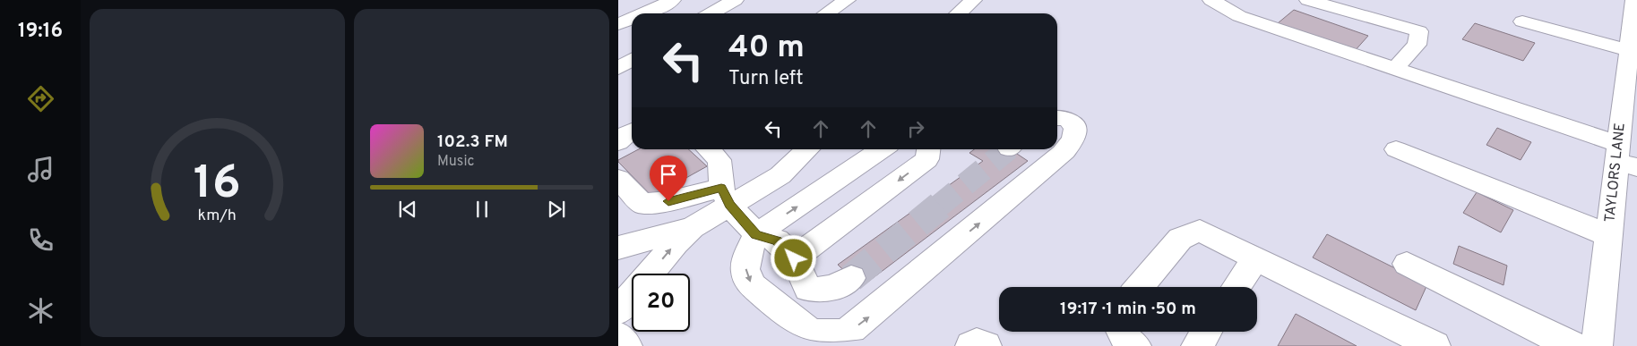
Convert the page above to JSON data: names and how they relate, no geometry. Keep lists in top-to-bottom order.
{
  "streets": {
    "main road": ["TAYLORS LANE"]
  },
  "page": {
    "tabs": "19:16",
    "turn": ["40 m", "Turn left"],
    "song": ["102.3 FM", "Music"],
    "limit": "20",
    "trip": "19:17 · 1 min · 50 m",
    "gauge": ["16", "km/h"]
  }
}
